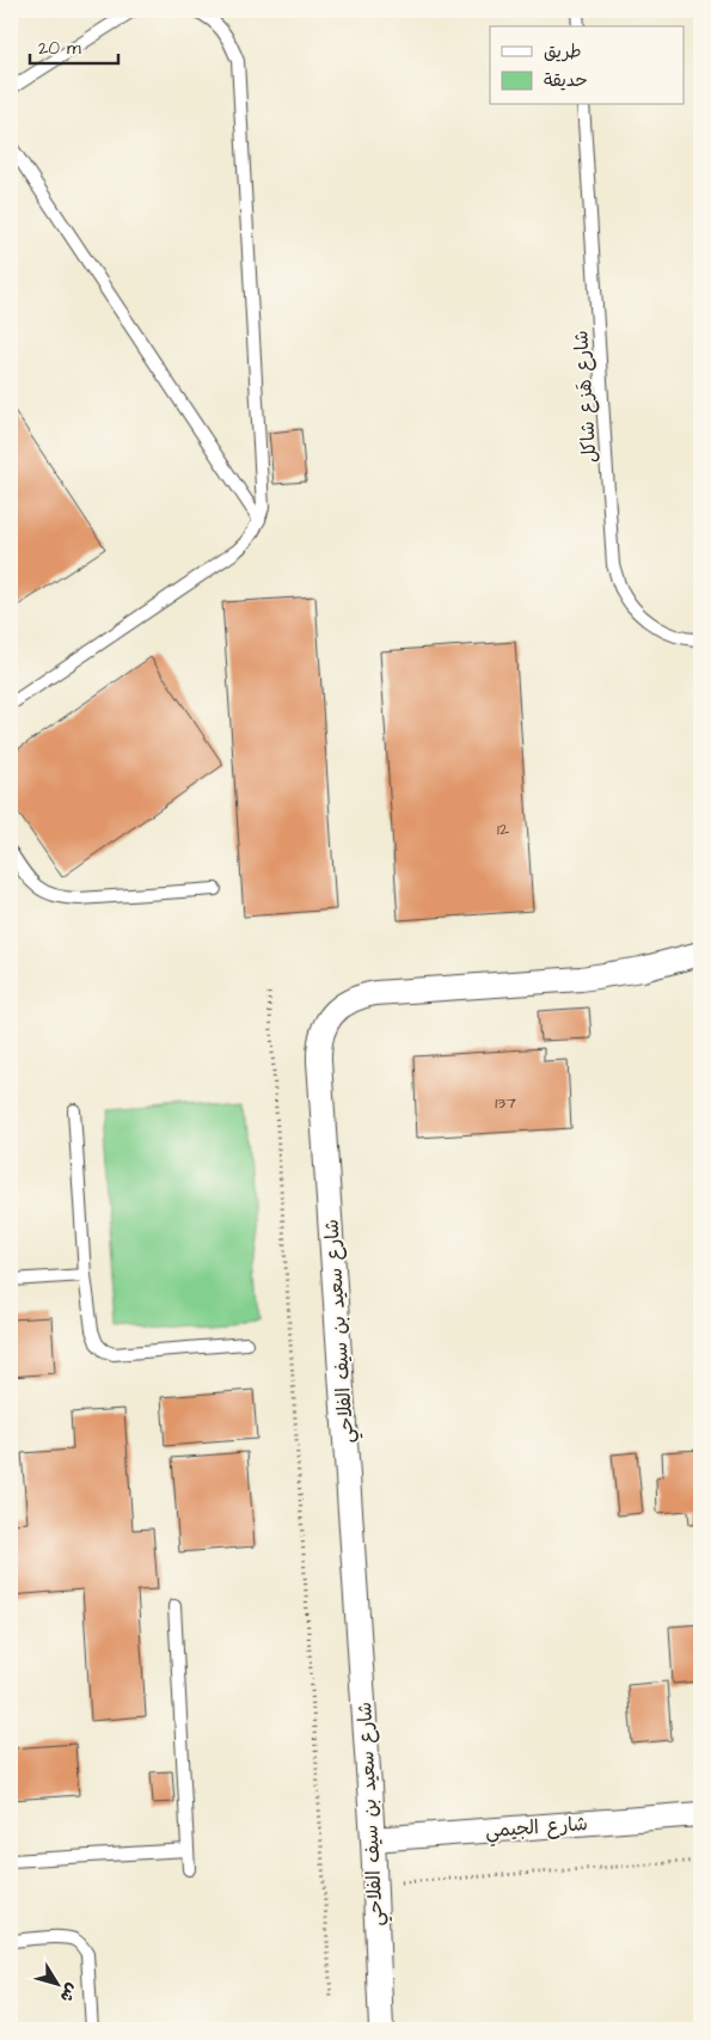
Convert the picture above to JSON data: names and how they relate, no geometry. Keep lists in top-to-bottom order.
{
  "streets": {
    "street": ["شارع سعيد بن سيف الفلاحي", "شارع الجيمي"],
    "lane": ["شارع هَزع شاكل"]
  },
  "crossings": [
    ["شارع سعيد بن سيف الفلاحي", "شارع الجيمي"]
  ],
  "house_numbers": ["12", "137"],
  "legend": ["طريق", "حديقة"],
  "scale_bar": "20 m",
  "north": "bottom right"
}
